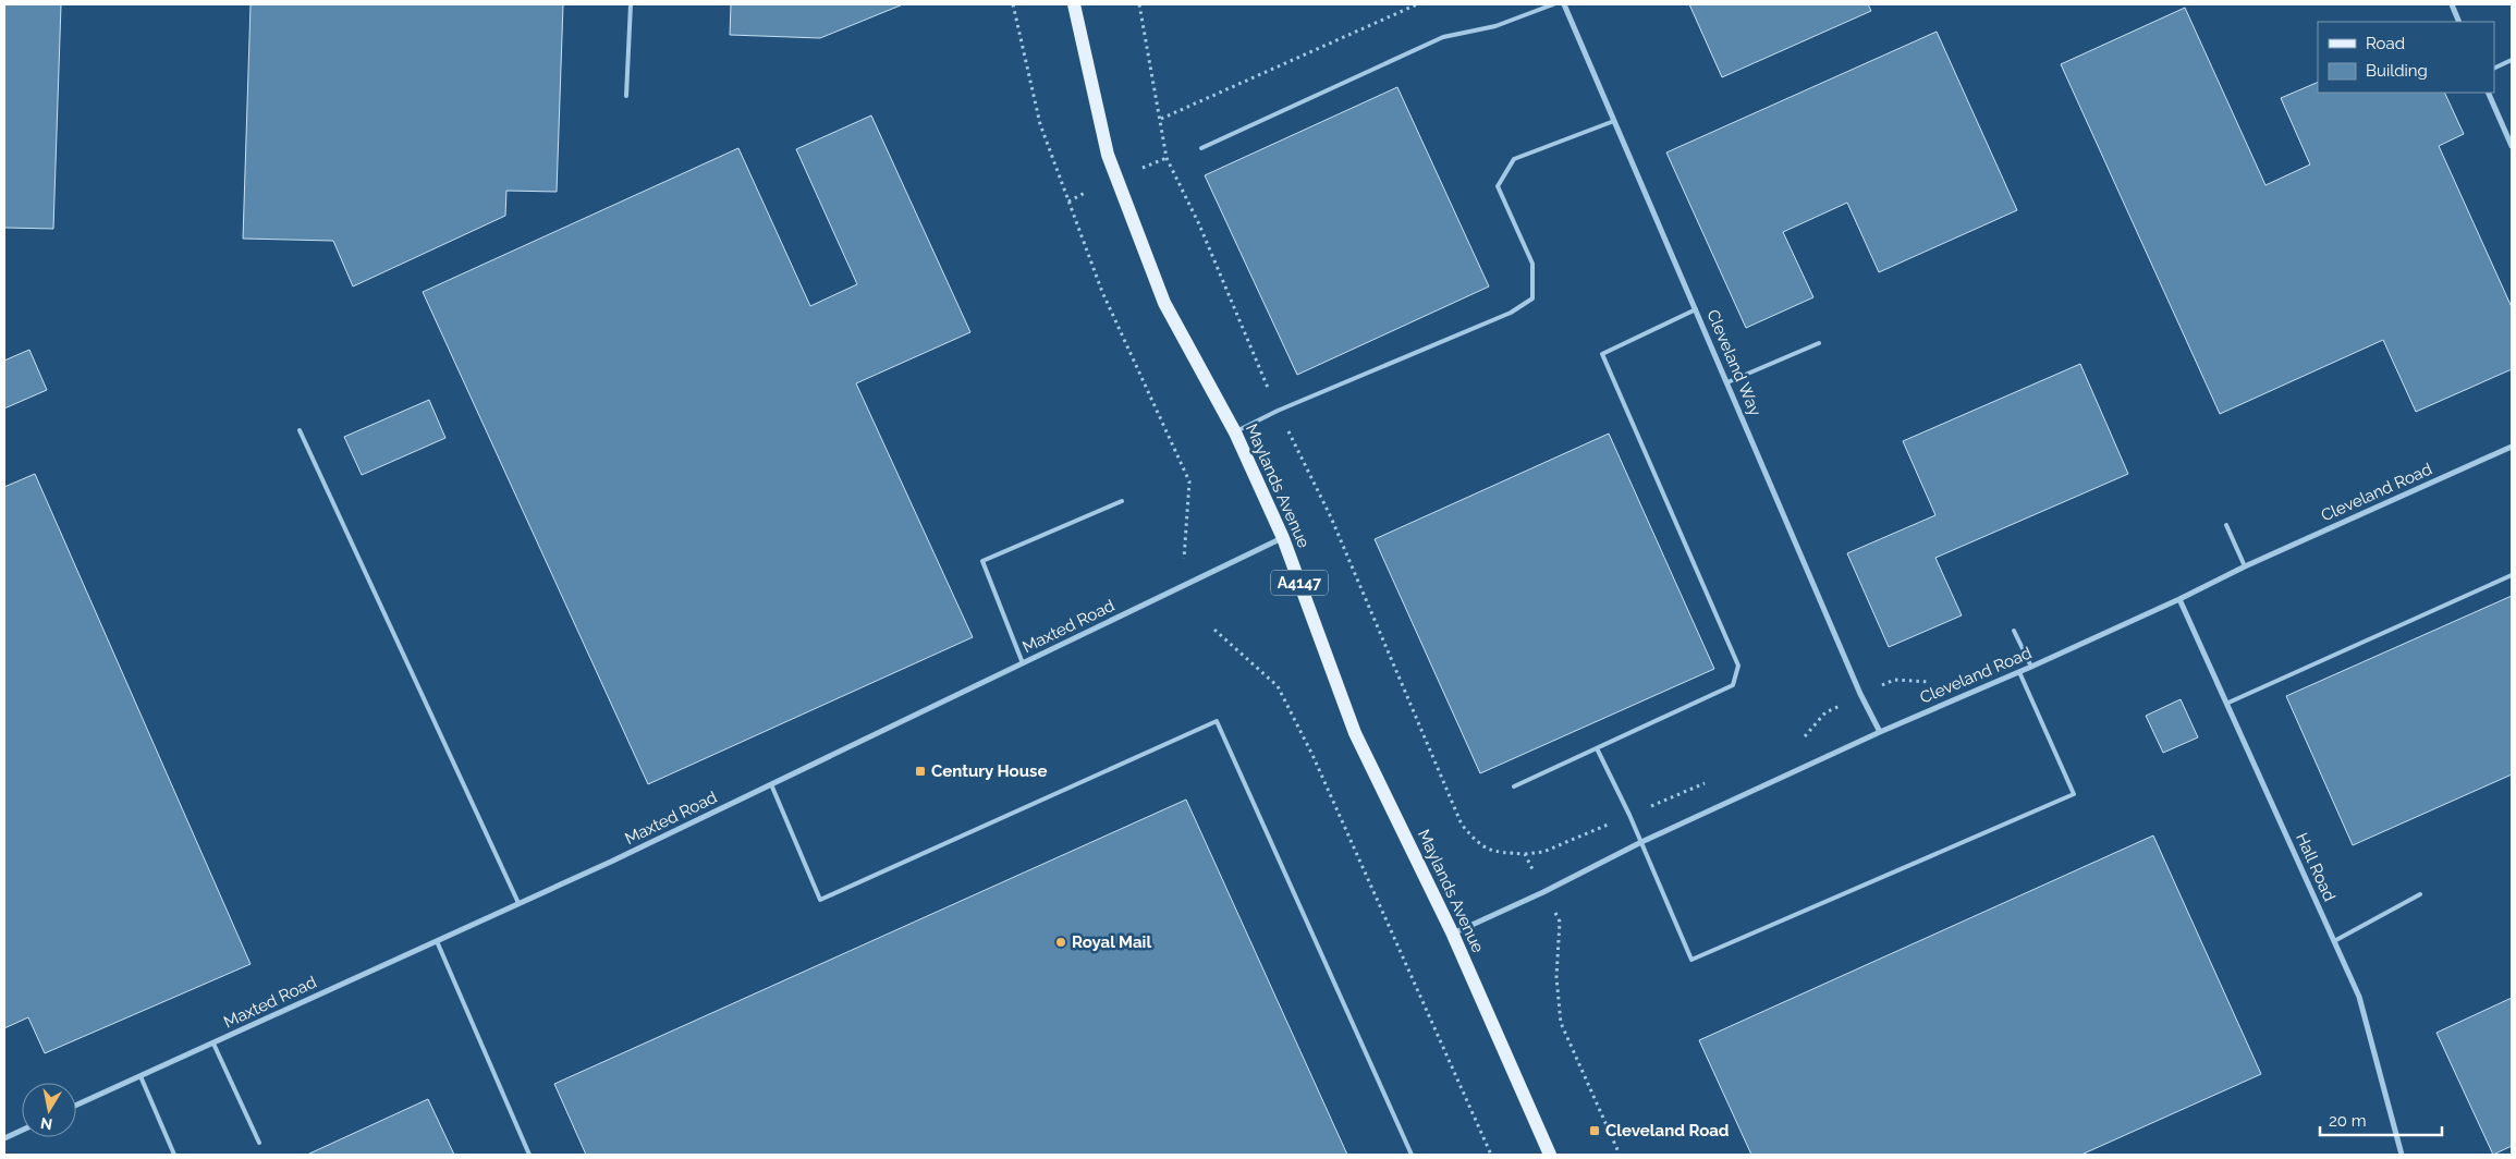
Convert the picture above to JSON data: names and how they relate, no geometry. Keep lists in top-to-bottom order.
{
  "streets": {
    "main road": ["Maylands Avenue", "A4147"],
    "street": [
      "Cleveland Way",
      "Cleveland Road",
      "Maxted Road",
      "Hall Road"
    ]
  },
  "crossings": [
    ["Cleveland Way", "Cleveland Road"],
    ["Maylands Avenue", "Cleveland Road"],
    ["Maylands Avenue", "Maxted Road"],
    ["Cleveland Road", "Hall Road"]
  ],
  "places": {
    "transit": ["Century House", "Cleveland Road"],
    "other": ["Royal Mail"]
  },
  "legend": ["Road", "Building"],
  "scale_bar": "20 m",
  "north": "bottom"
}
